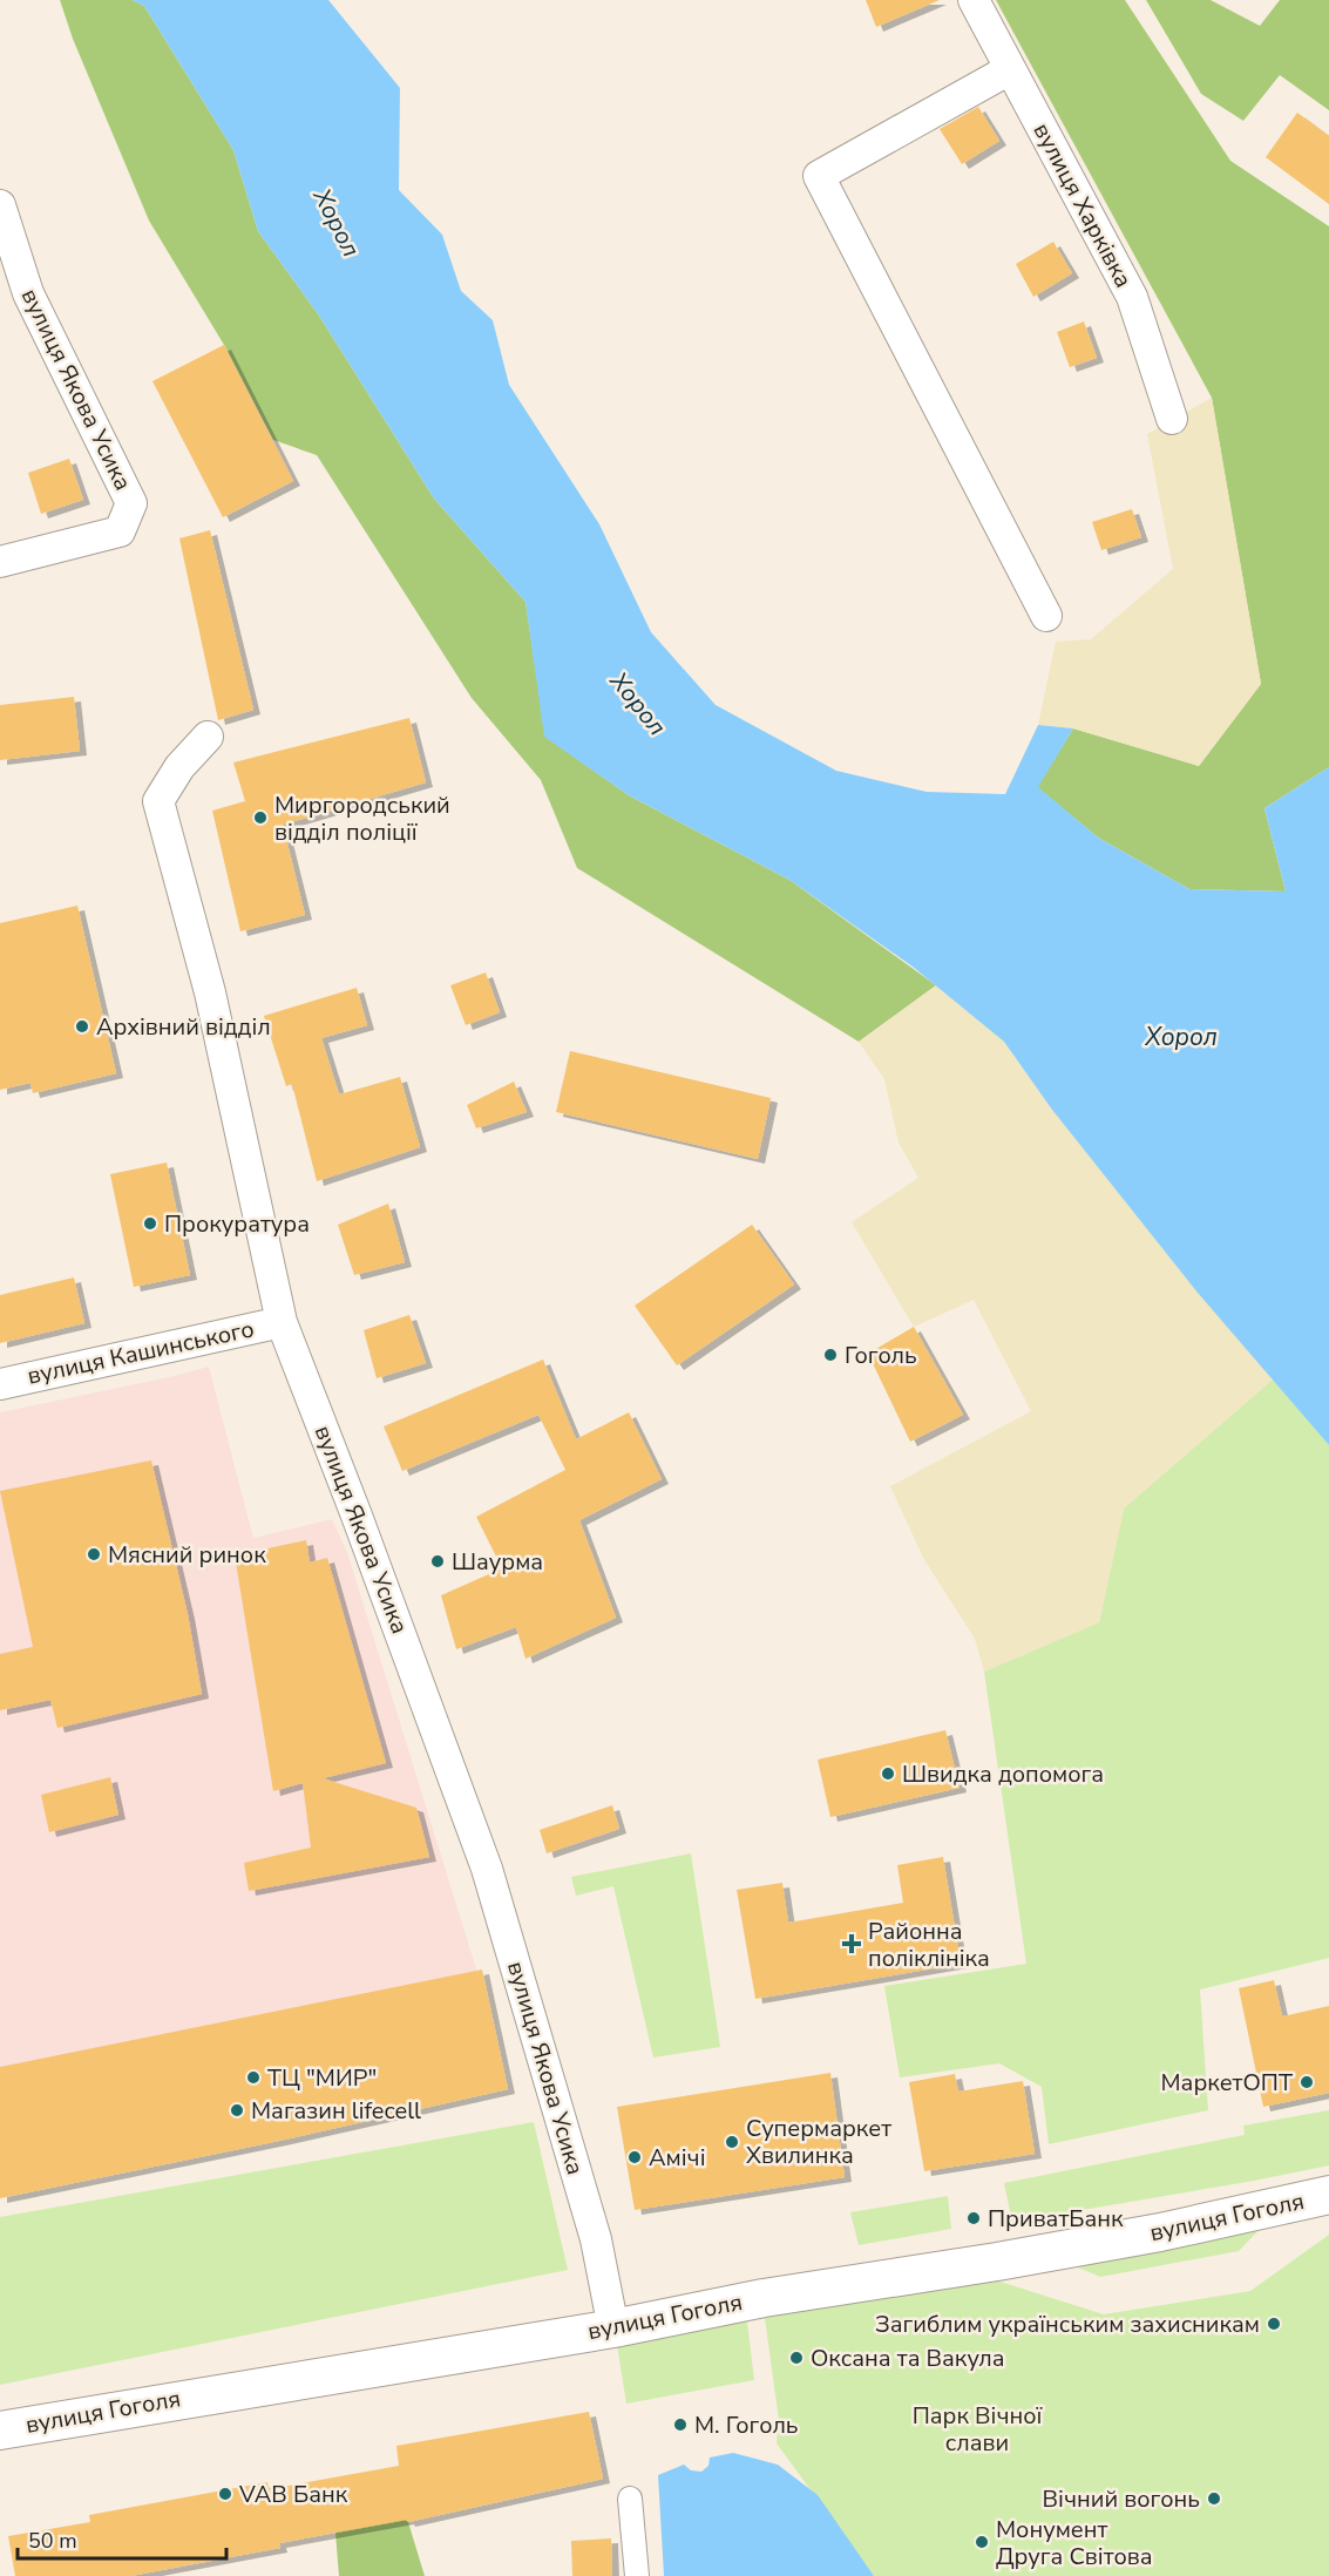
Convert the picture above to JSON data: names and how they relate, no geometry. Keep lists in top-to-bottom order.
{
  "streets": {
    "street": [
      "вулиця Харківка",
      "вулиця Якова Усика",
      "вулиця Кашинського",
      "вулиця Гоголя"
    ]
  },
  "crossings": [
    ["вулиця Якова Усика", "вулиця Кашинського"],
    ["вулиця Якова Усика", "вулиця Гоголя"]
  ],
  "water": ["Хорол"],
  "parks": ["Парк Вічної слави"],
  "places": {
    "other": [
      "Миргородський відділ поліції",
      "Архівний відділ",
      "Прокуратура",
      "Гоголь",
      "Мясний ринок",
      "Шаурма",
      "Швидка допомога",
      "ТЦ \"МИР\"",
      "МаркетОПТ",
      "Магазин lifecell",
      "Супермаркет Хвилинка",
      "Амічі",
      "ПриватБанк",
      "Загиблим українським захисникам",
      "Оксана та Вакула",
      "М. Гоголь",
      "VAB Банк",
      "Вічний вогонь",
      "Монумент Друга Світова"
    ],
    "health": ["Районна поліклініка"]
  },
  "scale_bar": "50 m"
}
